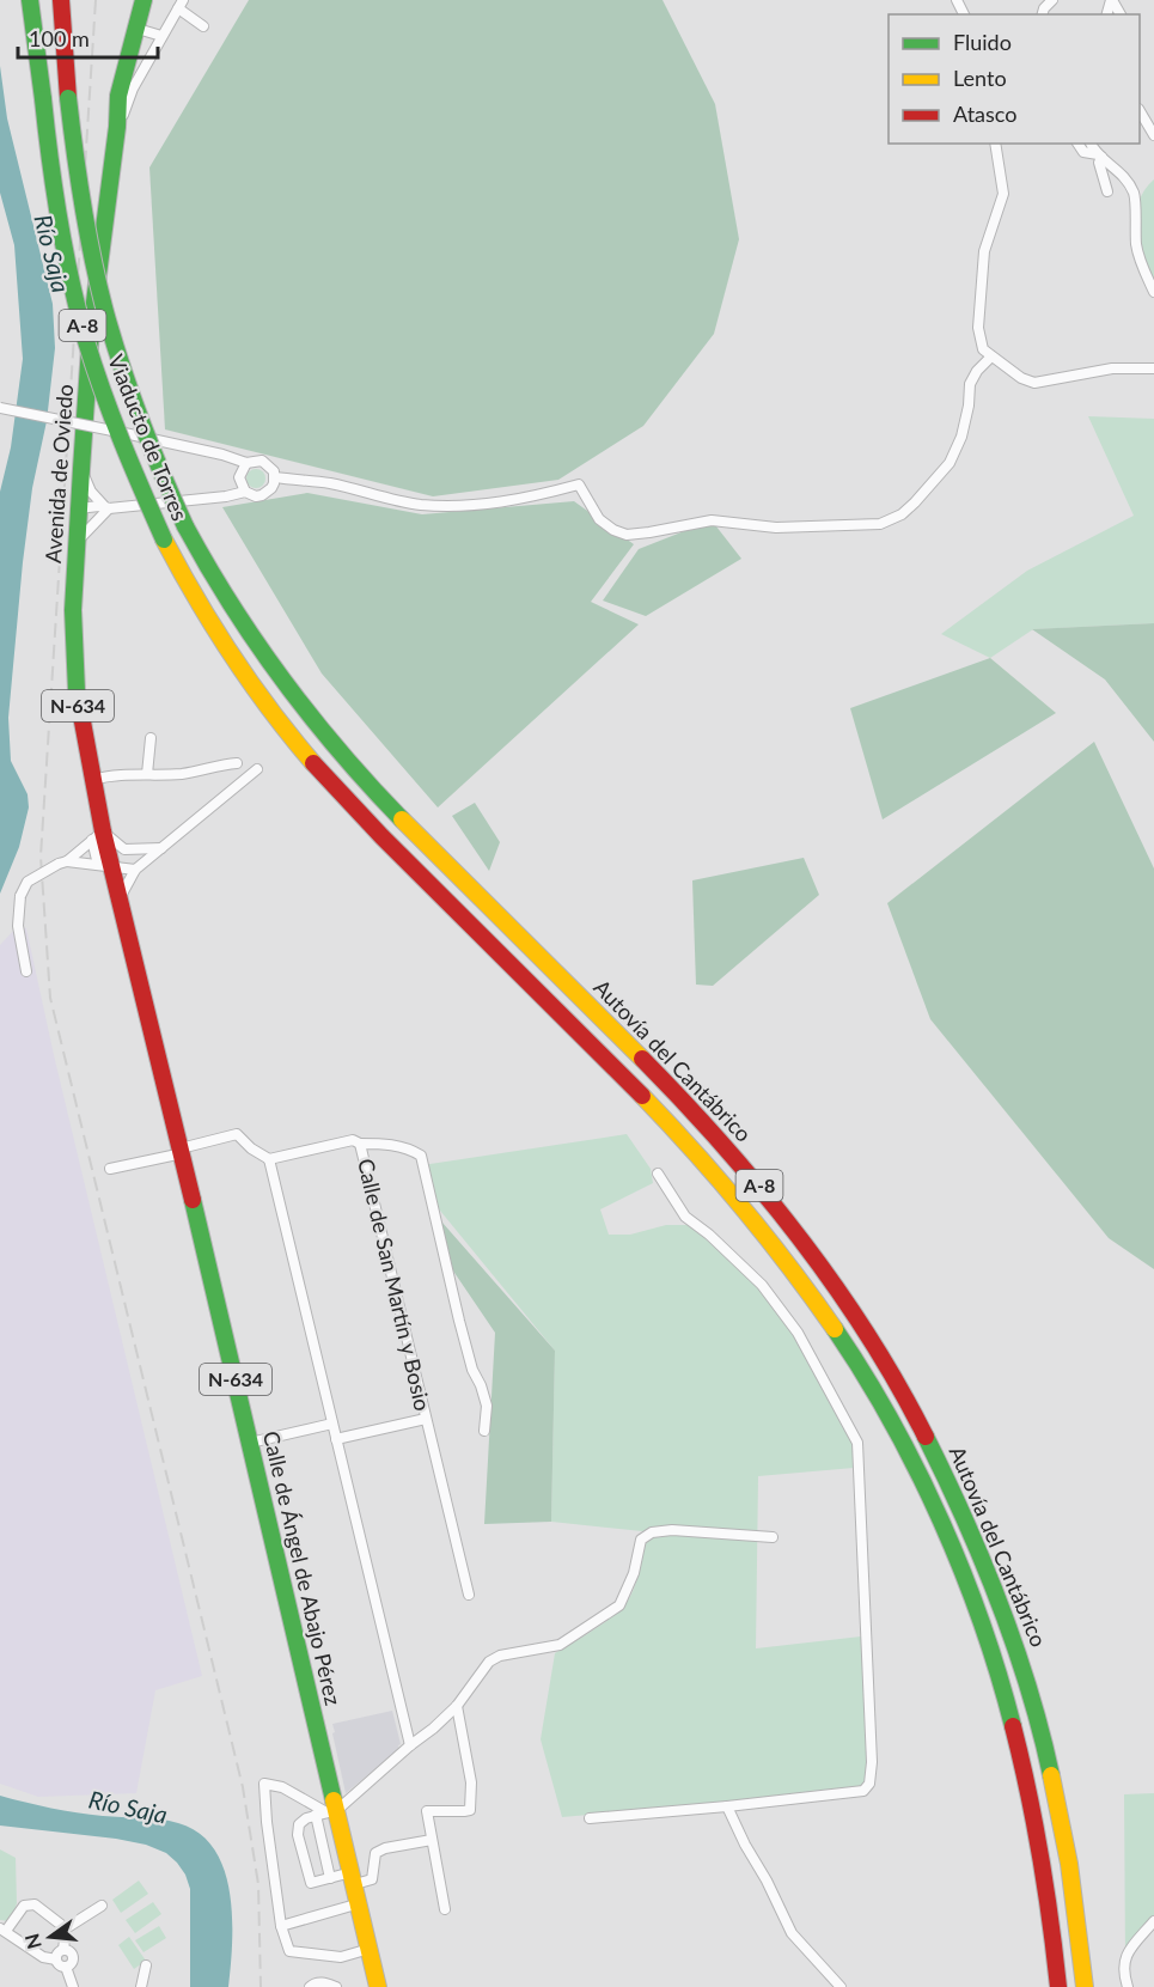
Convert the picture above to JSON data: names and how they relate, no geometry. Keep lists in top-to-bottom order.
{
  "streets": {
    "highway": [
      "A-8",
      "Viaducto de Torres",
      "Avenida de Oviedo",
      "N-634",
      "Autovía del Cantábrico",
      "Calle de Ángel de Abajo Pérez"
    ],
    "street": ["Calle de San Martín y Bosio"]
  },
  "crossings": [
    ["A-8", "Viaducto de Torres"],
    ["Viaducto de Torres", "Autovía del Cantábrico"],
    ["Avenida de Oviedo", "Calle de Ángel de Abajo Pérez"]
  ],
  "water": ["Río Saja"],
  "legend": ["Fluido", "Lento", "Atasco"],
  "scale_bar": "100 m",
  "north": "left"
}
